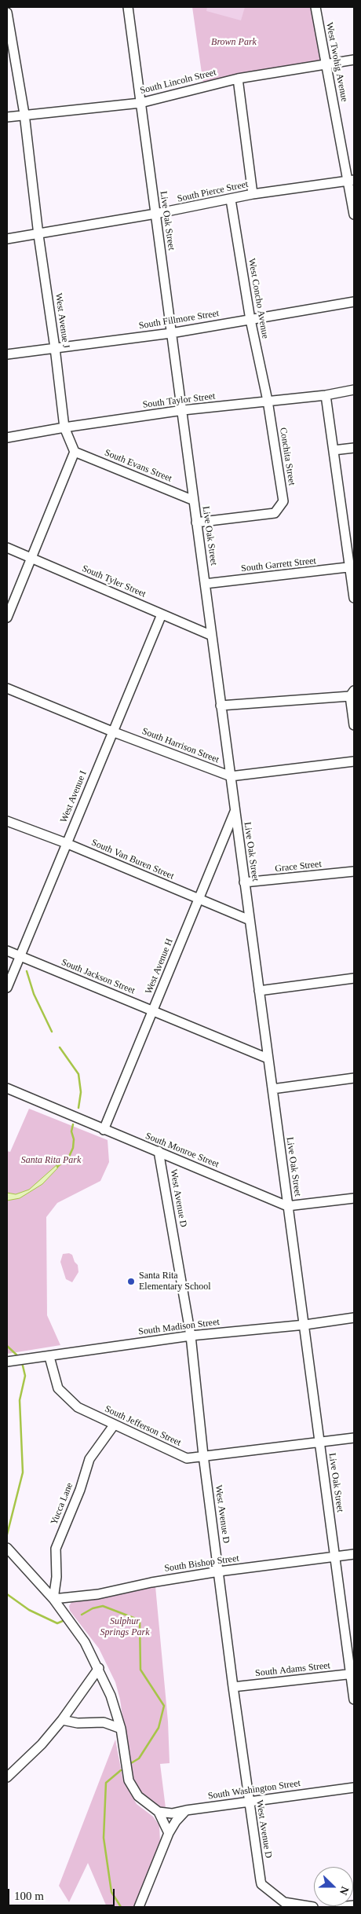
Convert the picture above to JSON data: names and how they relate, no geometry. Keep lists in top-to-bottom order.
{
  "streets": {
    "street": [
      "West Twohig Avenue",
      "South Lincoln Street",
      "South Pierce Street",
      "Live Oak Street",
      "West Concho Avenue",
      "South Fillmore Street",
      "West Avenue J",
      "South Taylor Street",
      "Conchita Street",
      "South Evans Street",
      "South Garrett Street",
      "South Tyler Street",
      "South Harrison Street",
      "West Avenue I",
      "South Van Buren Street",
      "Grace Street",
      "West Avenue H",
      "South Jackson Street",
      "South Monroe Street",
      "West Avenue D",
      "South Madison Street",
      "South Jefferson Street",
      "Yucca Lane",
      "South Bishop Street",
      "South Adams Street",
      "South Washington Street"
    ]
  },
  "crossings": [
    ["West Twohig Avenue", "South Lincoln Street"],
    ["West Twohig Avenue", "South Pierce Street"],
    ["South Lincoln Street", "Live Oak Street"],
    ["South Lincoln Street", "West Avenue J"],
    ["South Pierce Street", "Live Oak Street"],
    ["South Pierce Street", "West Concho Avenue"],
    ["South Pierce Street", "West Avenue J"],
    ["Live Oak Street", "South Fillmore Street"],
    ["Live Oak Street", "South Taylor Street"],
    ["Live Oak Street", "Conchita Street"],
    ["Live Oak Street", "South Evans Street"],
    ["Live Oak Street", "South Garrett Street"],
    ["Live Oak Street", "South Tyler Street"],
    ["Live Oak Street", "South Harrison Street"],
    ["Live Oak Street", "South Van Buren Street"],
    ["Live Oak Street", "Grace Street"],
    ["Live Oak Street", "West Avenue H"],
    ["Live Oak Street", "South Jackson Street"],
    ["Live Oak Street", "South Monroe Street"],
    ["Live Oak Street", "South Madison Street"],
    ["Live Oak Street", "South Jefferson Street"],
    ["Live Oak Street", "South Bishop Street"],
    ["Live Oak Street", "South Adams Street"],
    ["West Concho Avenue", "South Fillmore Street"],
    ["West Concho Avenue", "South Taylor Street"],
    ["West Concho Avenue", "Conchita Street"],
    ["South Fillmore Street", "West Avenue J"],
    ["West Avenue J", "South Taylor Street"],
    ["West Avenue J", "South Evans Street"],
    ["South Taylor Street", "Conchita Street"],
    ["South Tyler Street", "West Avenue I"],
    ["South Harrison Street", "West Avenue I"],
    ["West Avenue I", "South Van Buren Street"],
    ["West Avenue I", "South Jackson Street"],
    ["South Van Buren Street", "West Avenue H"],
    ["West Avenue H", "South Jackson Street"],
    ["West Avenue H", "South Monroe Street"],
    ["South Monroe Street", "West Avenue D"],
    ["West Avenue D", "South Madison Street"],
    ["West Avenue D", "South Jefferson Street"],
    ["West Avenue D", "South Bishop Street"],
    ["West Avenue D", "South Adams Street"],
    ["West Avenue D", "South Washington Street"],
    ["South Madison Street", "South Jefferson Street"],
    ["South Jefferson Street", "Yucca Lane"],
    ["Yucca Lane", "South Bishop Street"]
  ],
  "parks": ["Brown Park", "Santa Rita Park", "Sulphur Springs Park"],
  "places": ["Santa Rita Elementary School"],
  "scale_bar": "100 m",
  "north": "right"
}
